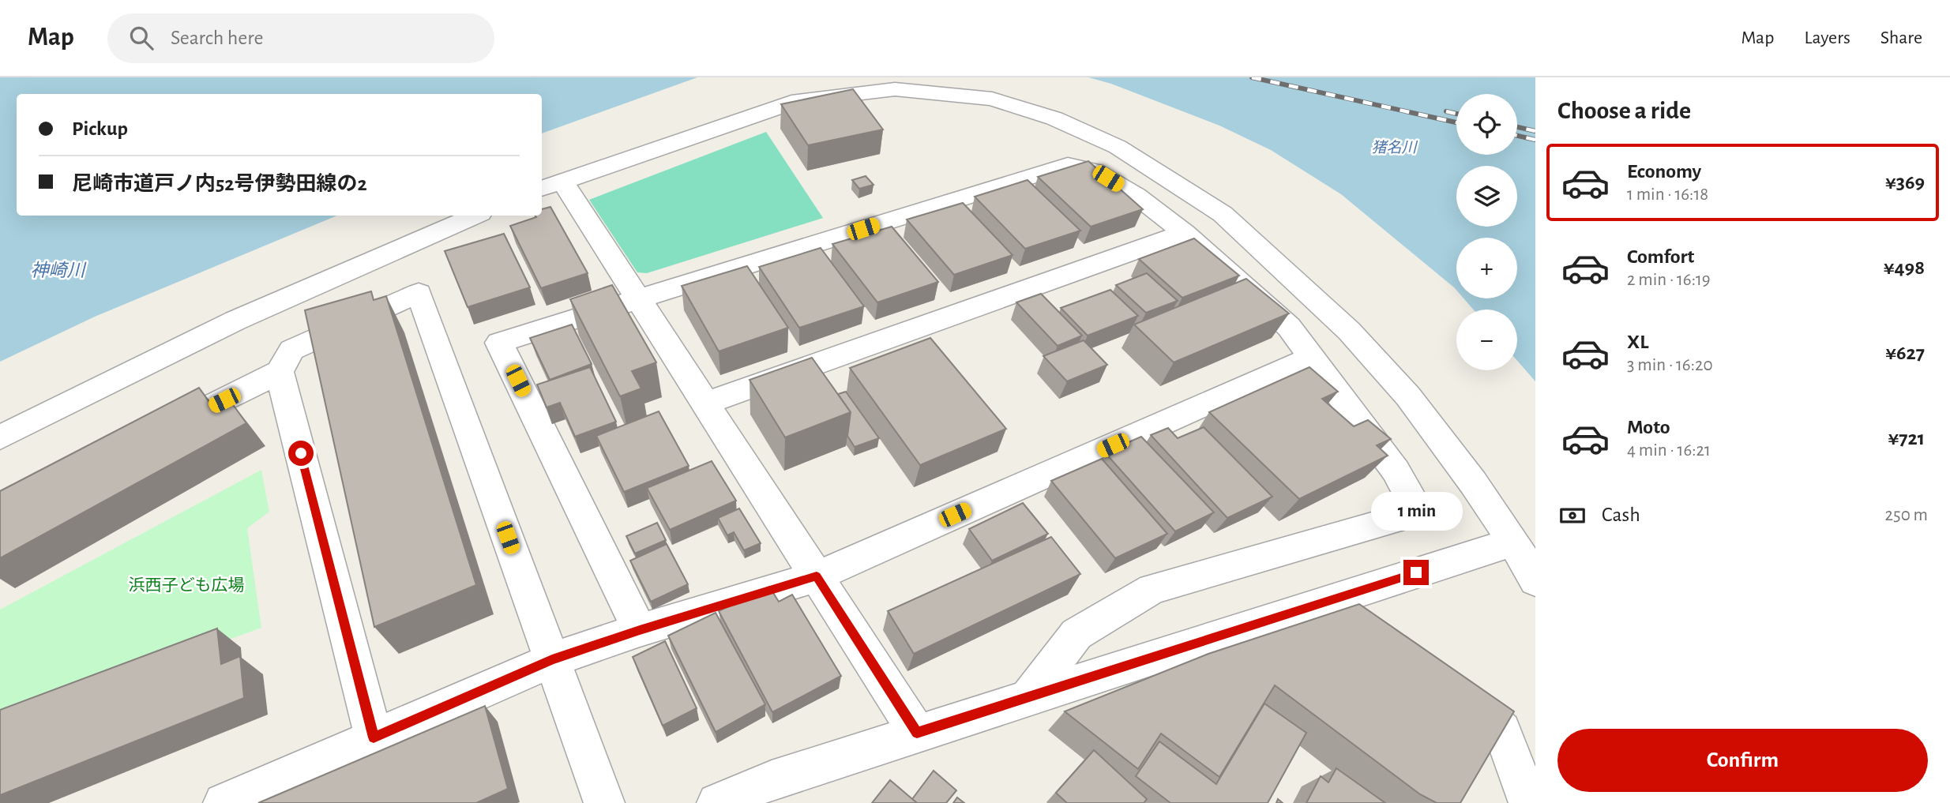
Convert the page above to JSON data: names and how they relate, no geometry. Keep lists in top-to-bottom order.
{
  "water": ["猪名川", "神崎川"],
  "parks": ["浜西子ども広場"],
  "page": {
    "header": "Map",
    "search": "Search here",
    "nav": ["Map", "Layers", "Share"],
    "heading": "Choose a ride",
    "map_buttons": ["+", "−"],
    "banner": ["Pickup", "尼崎市道戸ノ内52号伊勢田線の2"],
    "list": [
      {
        "name": "Economy",
        "note": "1 min · 16:18",
        "value": "¥369"
      },
      {
        "name": "Comfort",
        "note": "2 min · 16:19",
        "value": "¥498"
      },
      {
        "name": "XL",
        "note": "3 min · 16:20",
        "value": "¥627"
      },
      {
        "name": "Moto",
        "note": "4 min · 16:21",
        "value": "¥721"
      }
    ],
    "pay": ["Cash", "250 m"],
    "bubble": "1 min",
    "buttons": "Confirm"
  }
}
